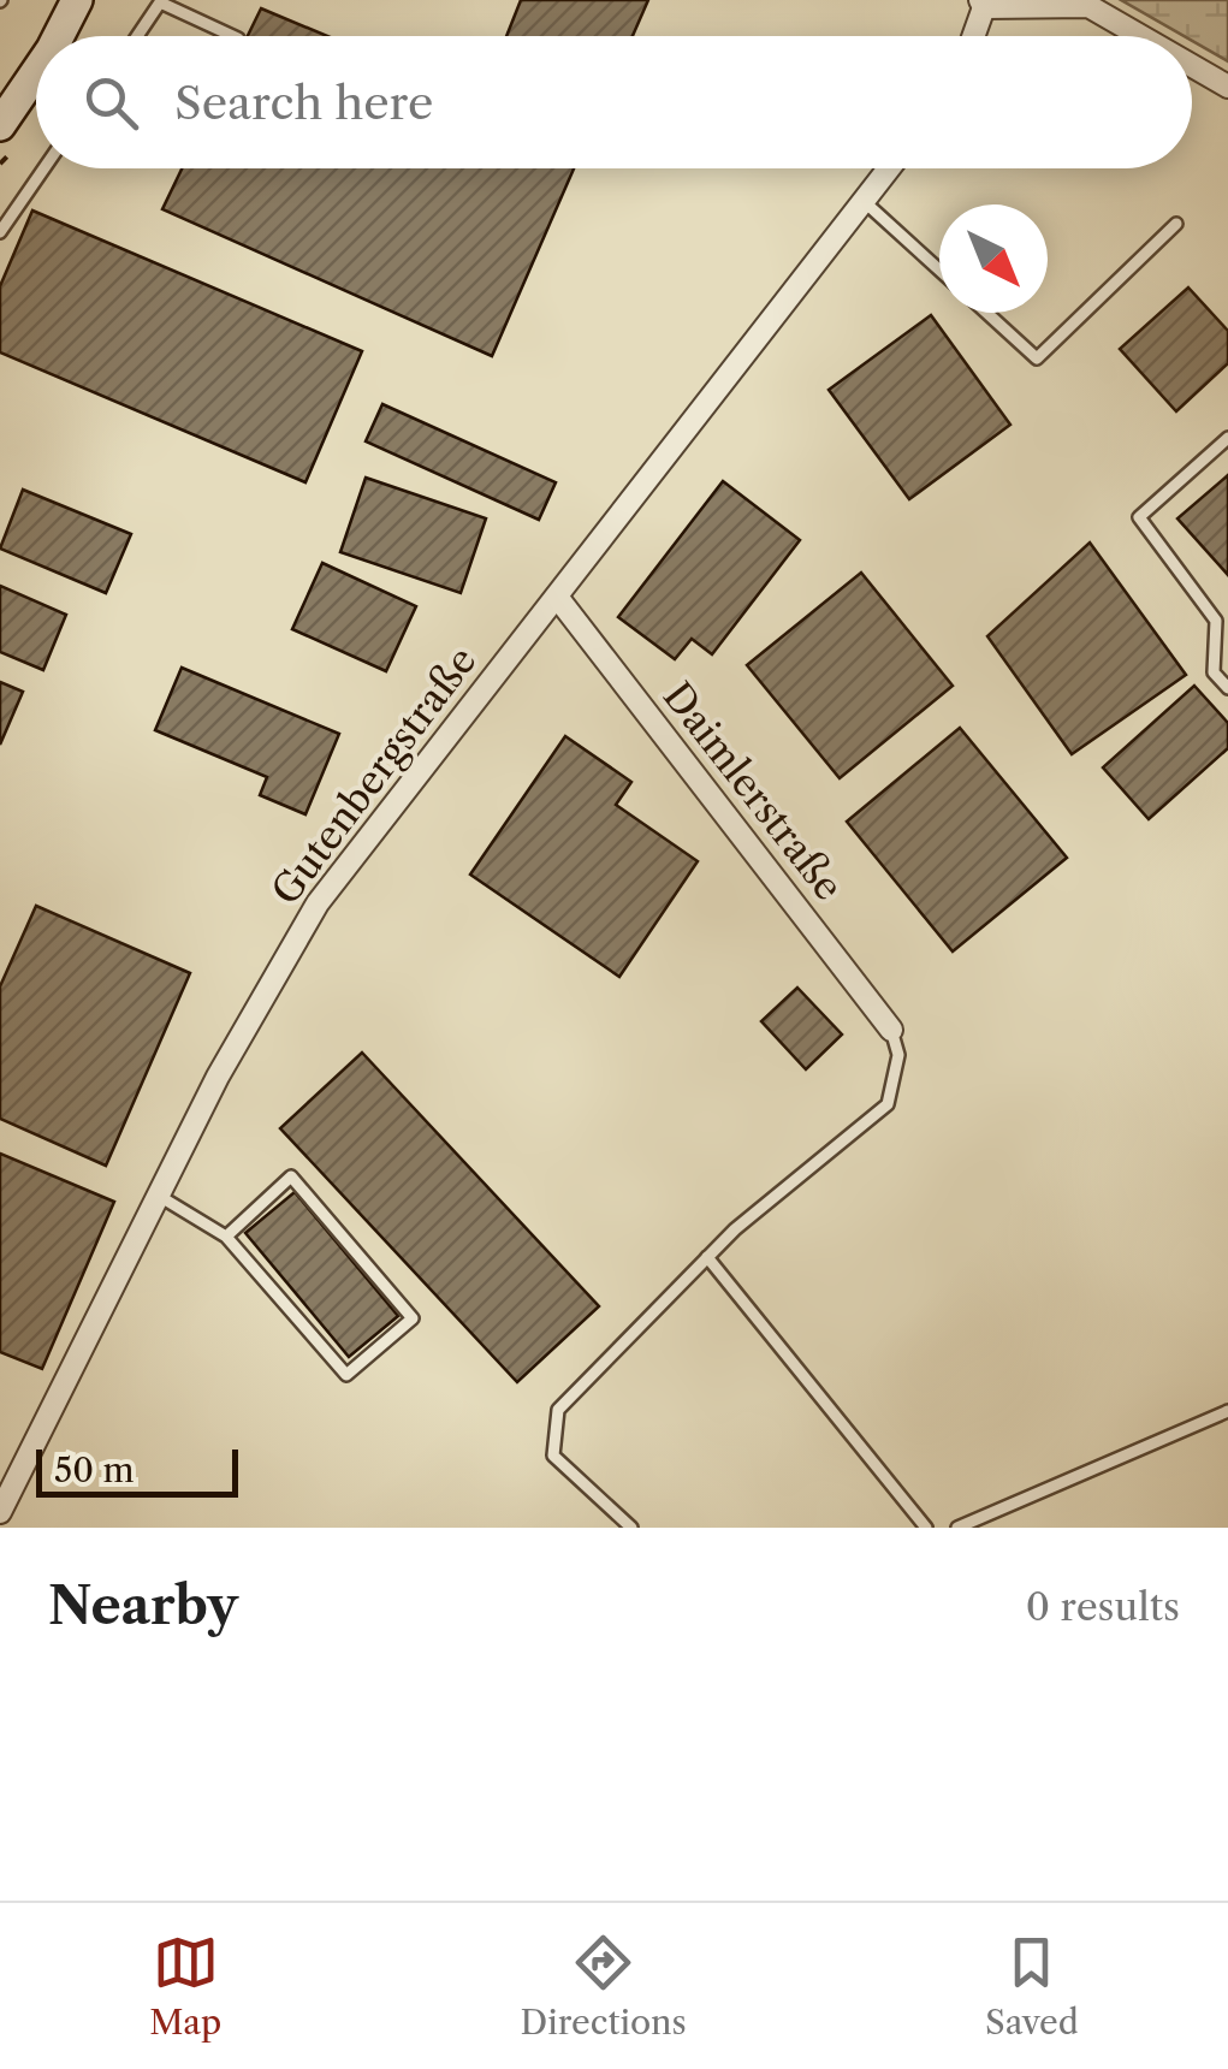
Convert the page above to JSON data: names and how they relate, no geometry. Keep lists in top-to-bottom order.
{
  "streets": {
    "street": ["Gutenbergstraße", "Daimlerstraße"]
  },
  "crossings": [
    ["Gutenbergstraße", "Daimlerstraße"]
  ],
  "scale_bar": "50 m",
  "north": "bottom right",
  "page": {
    "search": "Search here",
    "scale": "50 m",
    "heading": ["Nearby", "0 results"],
    "nav": ["Map", "Directions", "Saved"]
  }
}
